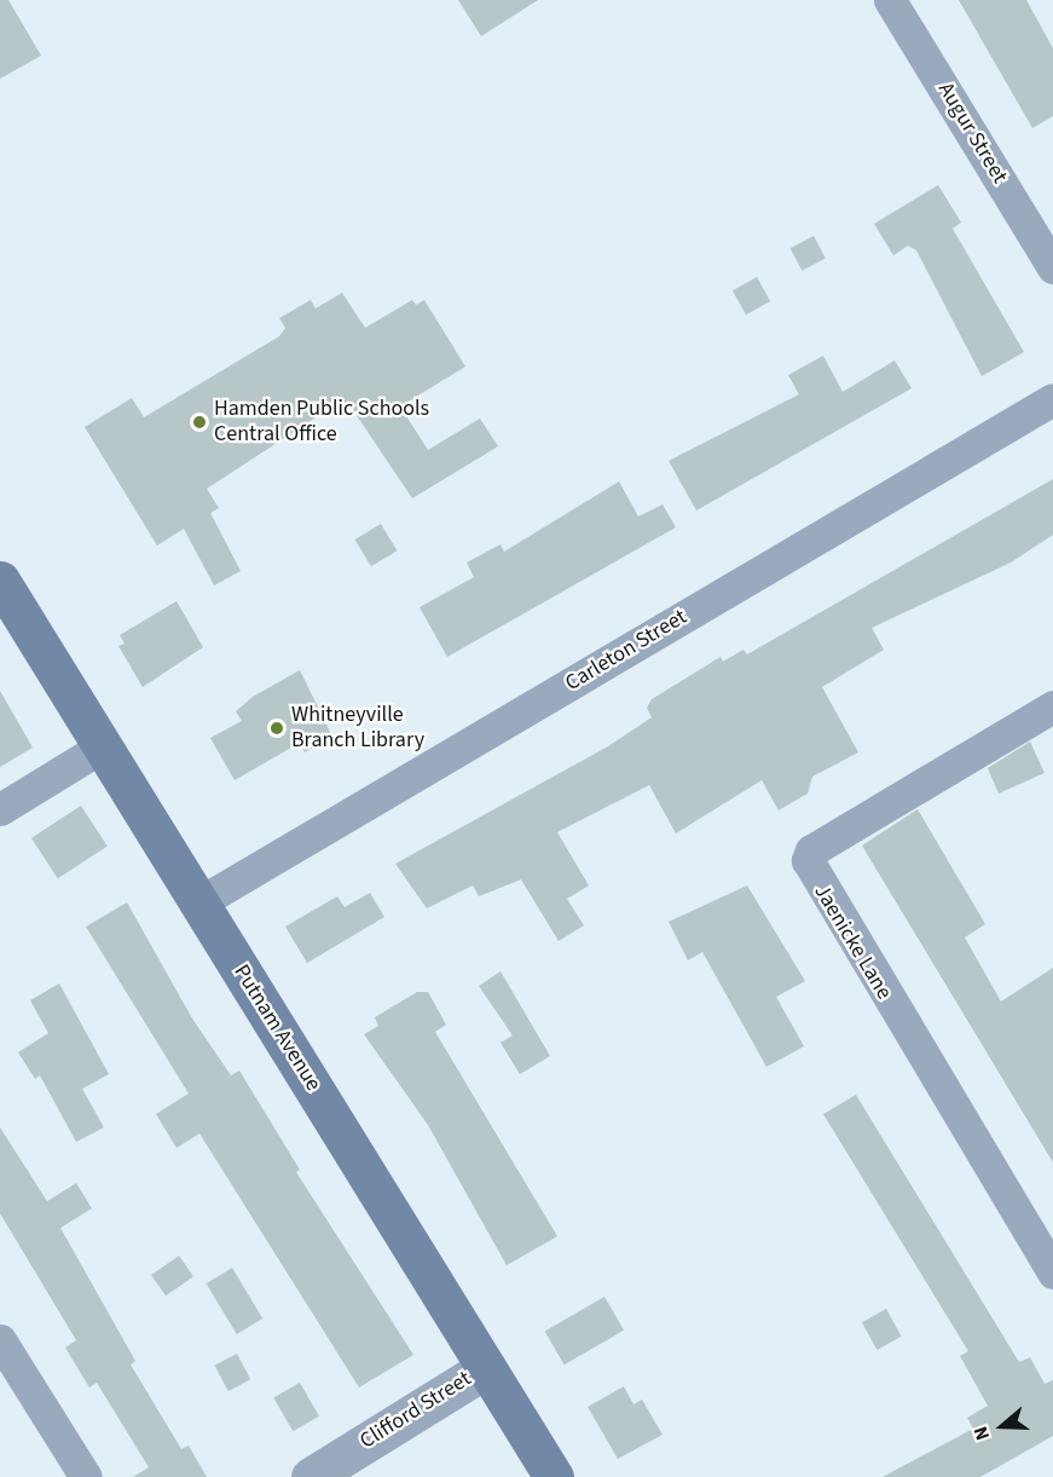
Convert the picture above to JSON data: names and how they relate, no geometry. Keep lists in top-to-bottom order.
{
  "streets": {
    "main road": ["Putnam Avenue"],
    "street": [
      "Augur Street",
      "Carleton Street",
      "Jaenicke Lane",
      "Clifford Street"
    ]
  },
  "crossings": [
    ["Carleton Street", "Putnam Avenue"],
    ["Putnam Avenue", "Clifford Street"]
  ],
  "places": ["Hamden Public Schools Central Office", "Whitneyville Branch Library"],
  "north": "left"
}
